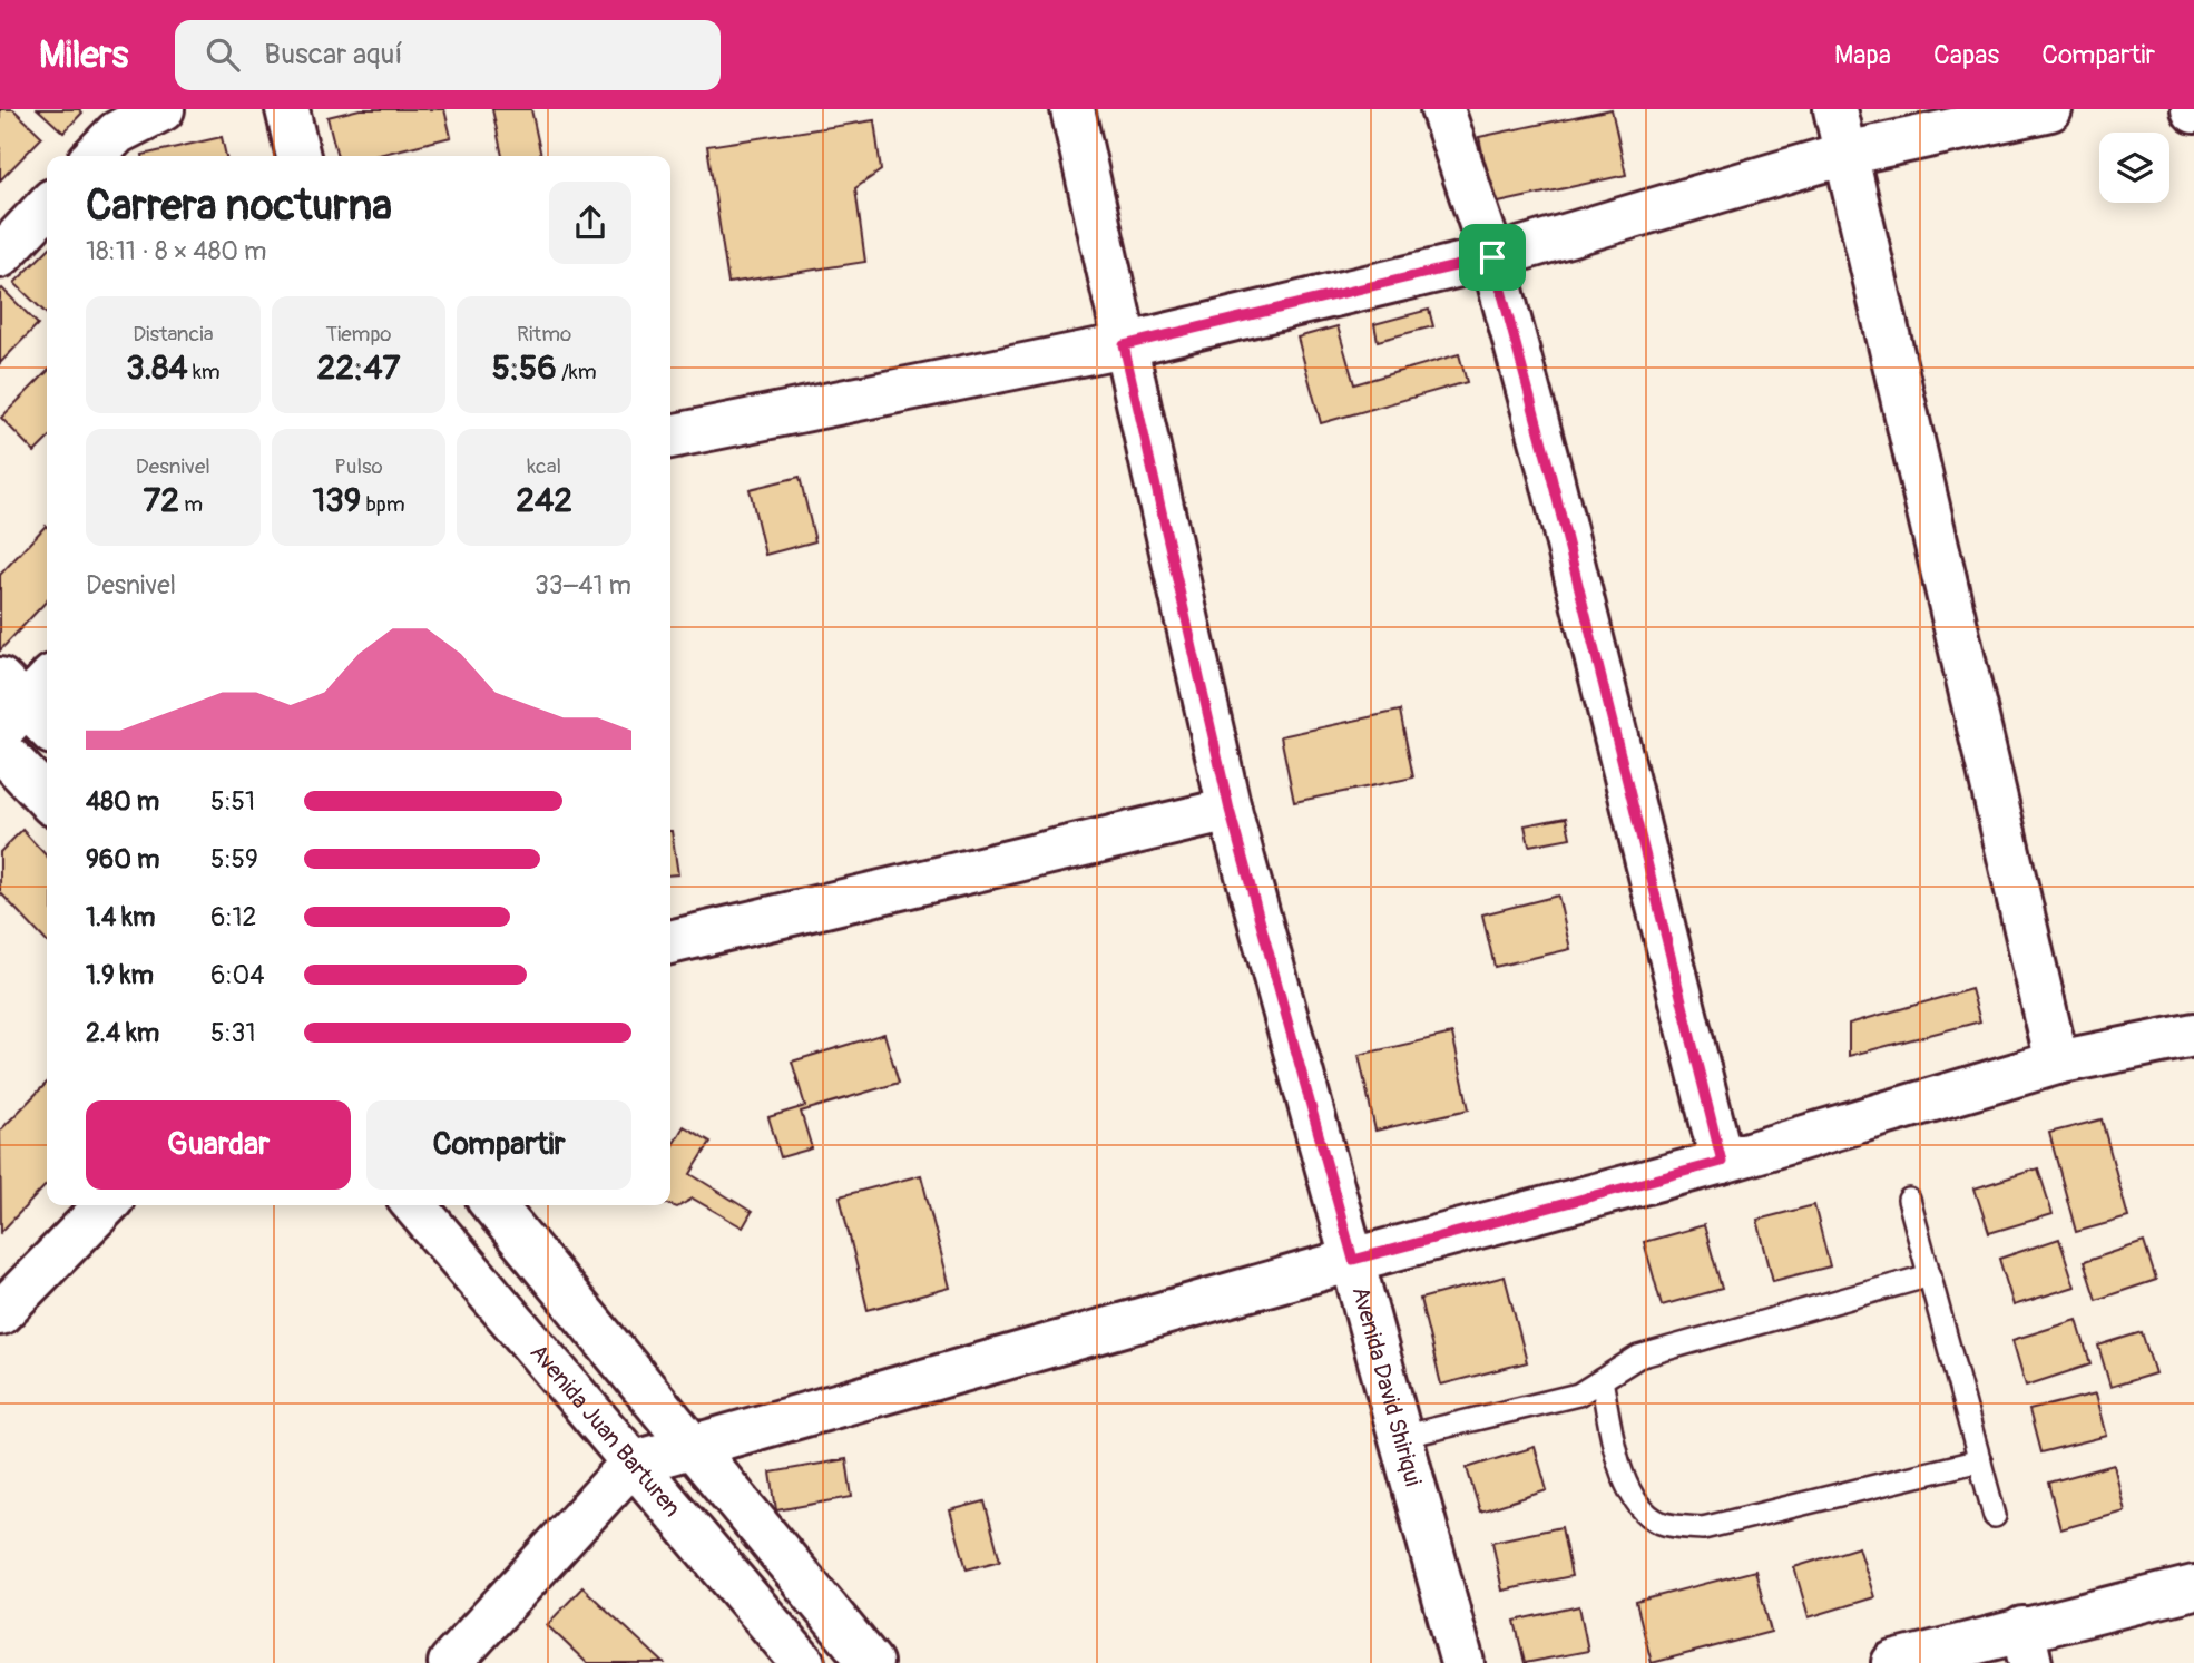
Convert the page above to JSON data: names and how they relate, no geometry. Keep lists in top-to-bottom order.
{
  "streets": {
    "street": ["Avenida David Shiriqui", "Avenida Juan Barturen"]
  },
  "page": {
    "header": "Milers",
    "search": "Buscar aquí",
    "nav": ["Mapa", "Capas", "Compartir"],
    "heading": ["Carrera nocturna", "18:11 · 8 × 480 m"],
    "stats": [
      ["Distancia", "3.84 km"],
      ["Tiempo", "22:47"],
      ["Ritmo", "5:56 /km"],
      ["Desnivel", "72 m"],
      ["Pulso", "139 bpm"],
      ["kcal", "242"]
    ],
    "chart": ["Desnivel", "33–41 m"],
    "list": [
      {
        "name": "480 m",
        "note": "5:51"
      },
      {
        "name": "960 m",
        "note": "5:59"
      },
      {
        "name": "1.4 km",
        "note": "6:12"
      },
      {
        "name": "1.9 km",
        "note": "6:04"
      },
      {
        "name": "2.4 km",
        "note": "5:31"
      }
    ],
    "buttons": ["Guardar", "Compartir"]
  }
}
